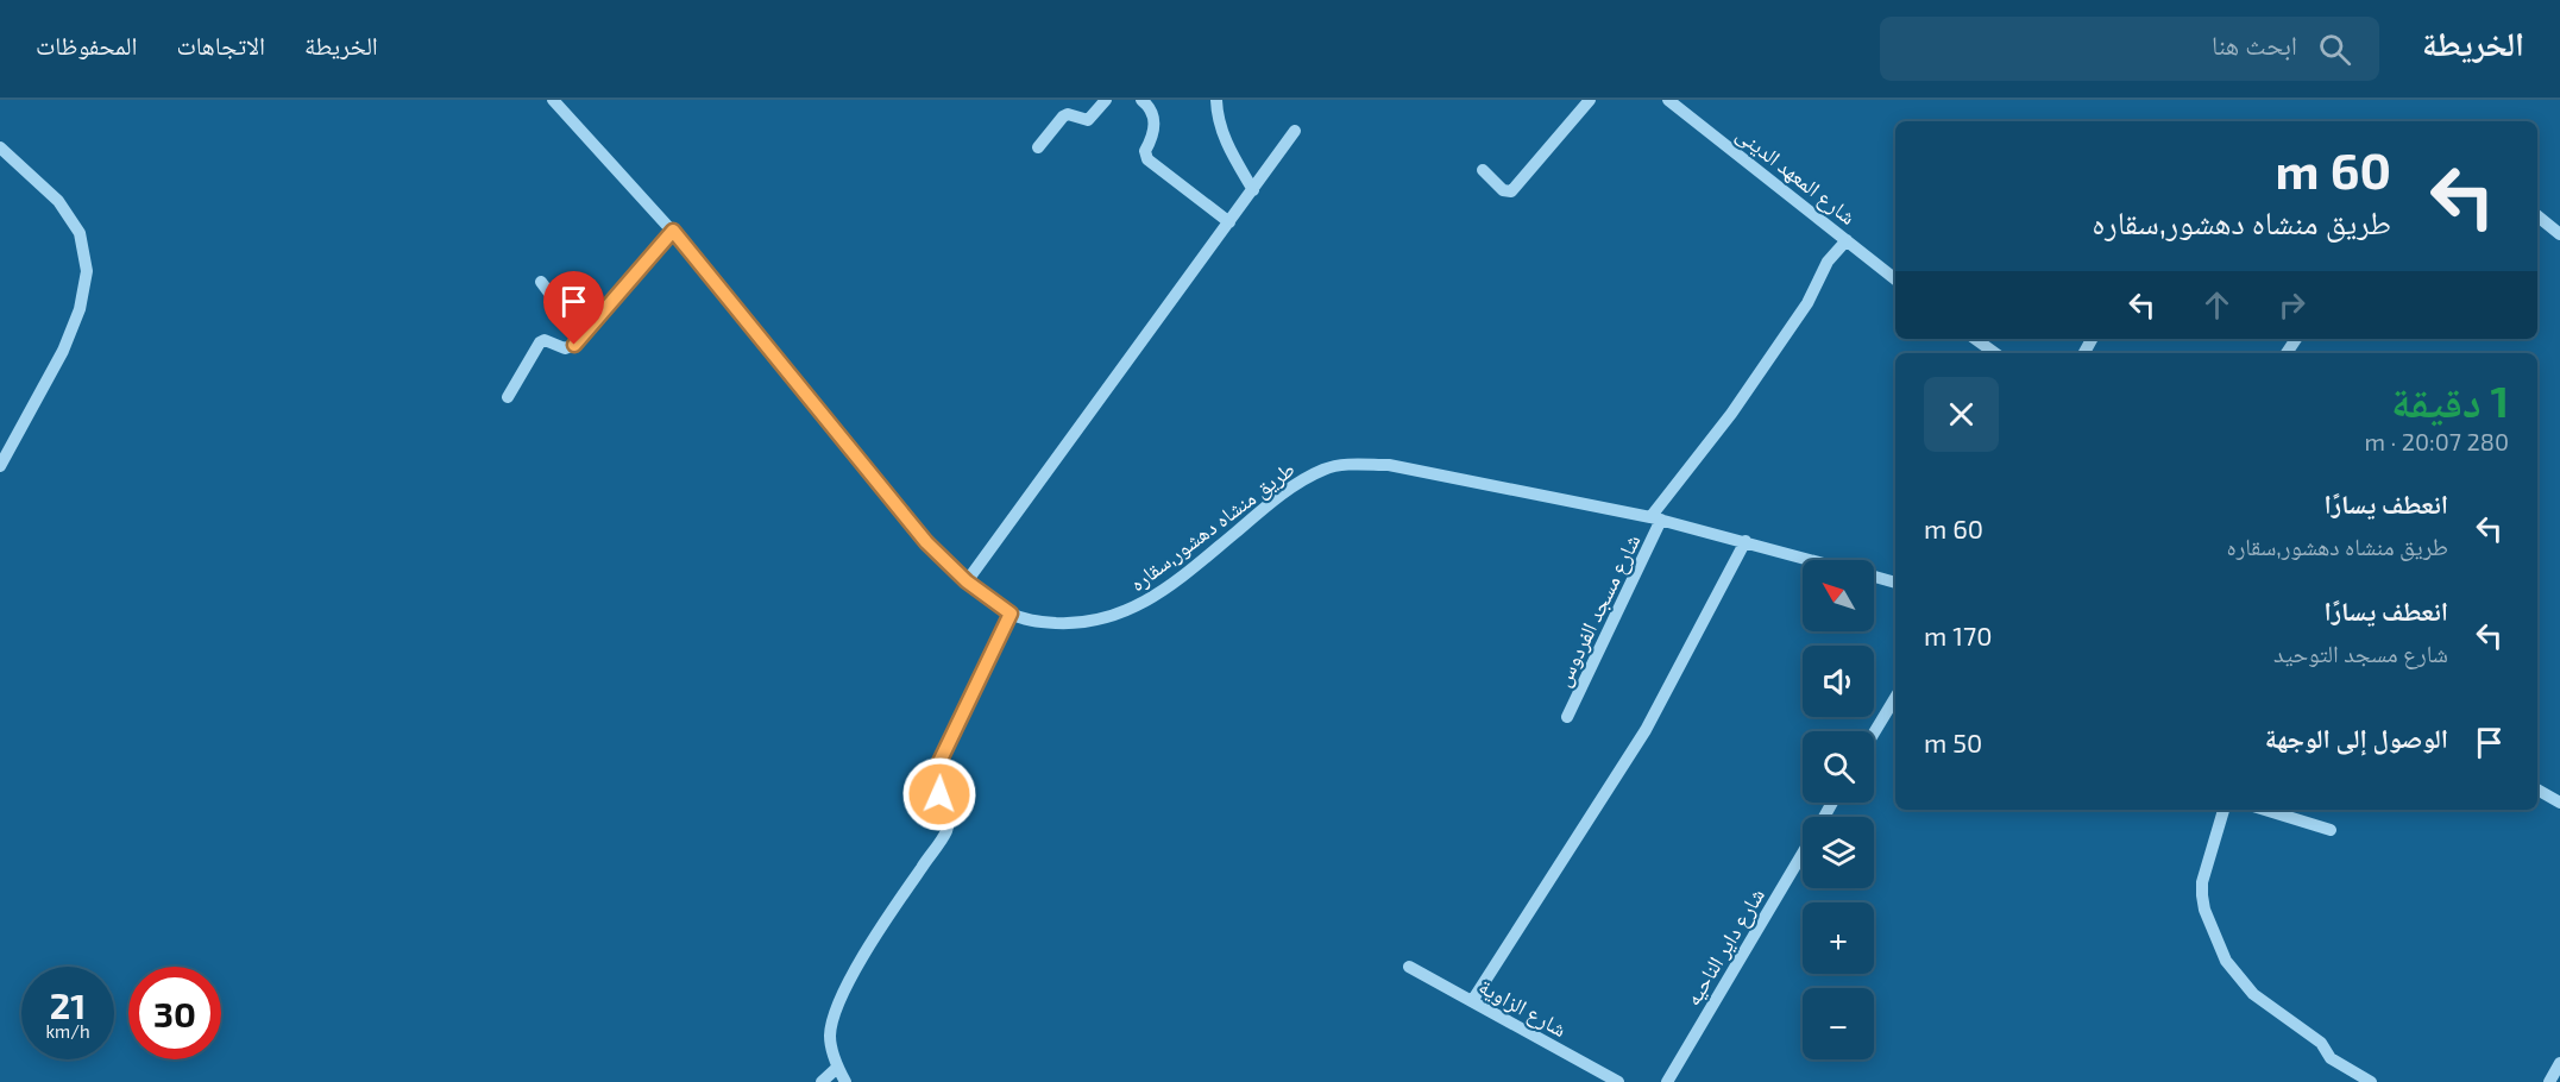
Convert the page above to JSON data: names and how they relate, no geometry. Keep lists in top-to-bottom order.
{
  "streets": {
    "street": [
      "شارع المعهد الدينى",
      "طريق منشاه دهشور,سقاره",
      "شارع مسجد الفردوس",
      "شارع داير الناحيه",
      "شارع الزاوية"
    ]
  },
  "crossings": [
    ["شارع المعهد الدينى", "شارع مسجد الفردوس"],
    ["طريق منشاه دهشور,سقاره", "شارع مسجد الفردوس"]
  ],
  "north": "top left",
  "page": {
    "header": "الخريطة",
    "search": "ابحث هنا",
    "nav": ["الخريطة", "الاتجاهات", "المحفوظات"],
    "turn": ["60 m", "طريق منشاه دهشور,سقاره"],
    "heading": ["1 دقيقة", "280 m · 20:07"],
    "list": [
      {
        "name": "انعطف يسارًا",
        "note": "طريق منشاه دهشور,سقاره",
        "value": "60 m"
      },
      {
        "name": "انعطف يسارًا",
        "note": "شارع مسجد التوحيد",
        "value": "170 m"
      },
      {
        "name": "الوصول إلى الوجهة",
        "value": "50 m"
      }
    ],
    "map_buttons": ["+", "−"],
    "speed": "21 km/h",
    "limit": "30"
  }
}
